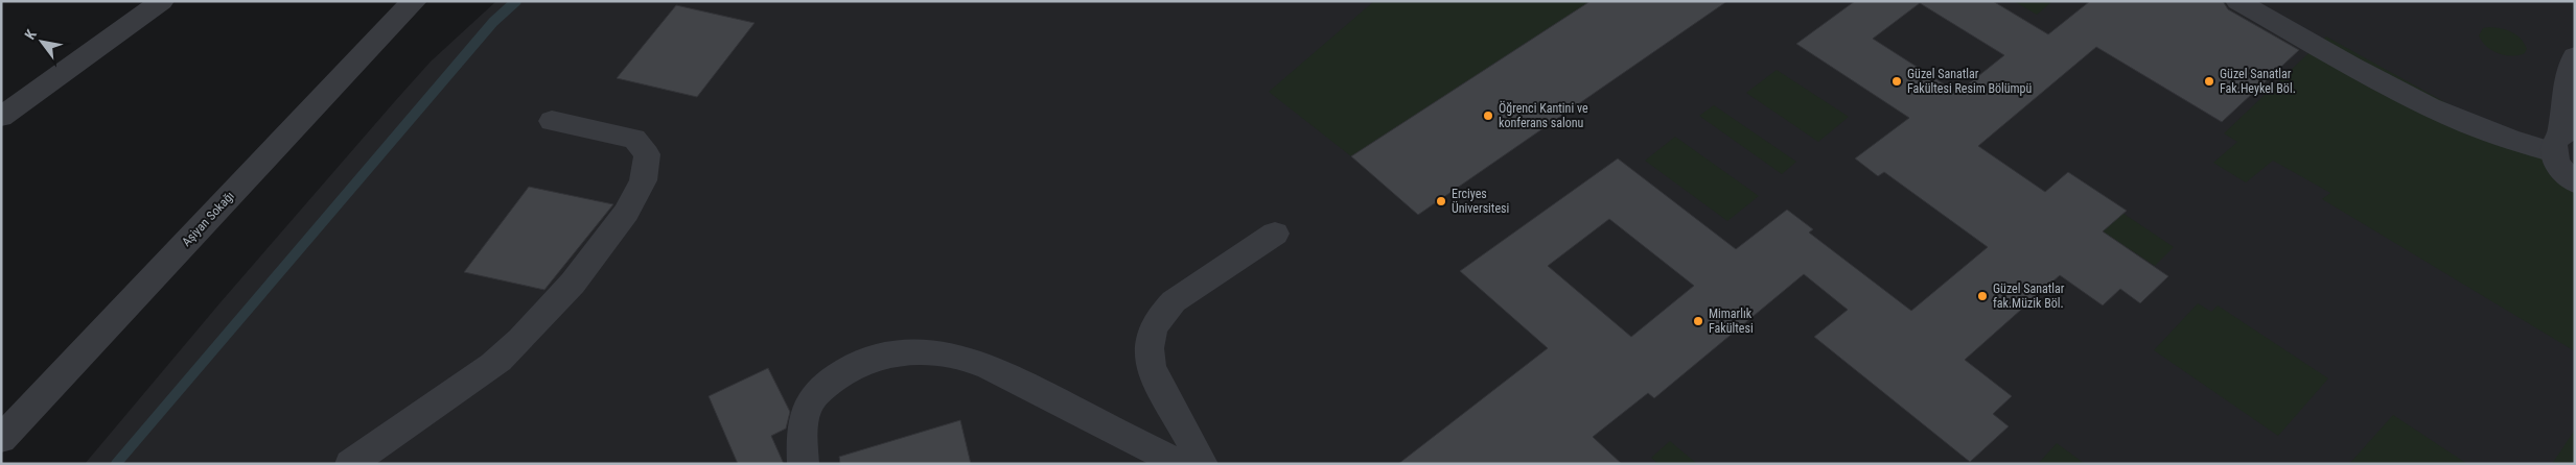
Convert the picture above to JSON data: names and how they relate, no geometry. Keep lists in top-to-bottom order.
{
  "streets": {
    "street": ["Aşiyan Sokağı"]
  },
  "places": [
    "Güzel Sanatlar Fakültesi Resim Bölümpü",
    "Güzel Sanatlar Fak.Heykel Böl.",
    "Öğrenci Kantini ve konferans salonu",
    "Erciyes Üniversitesi",
    "Güzel Sanatlar fak.Müzik Böl.",
    "Mimarlık Fakültesi"
  ],
  "north": "top left"
}
